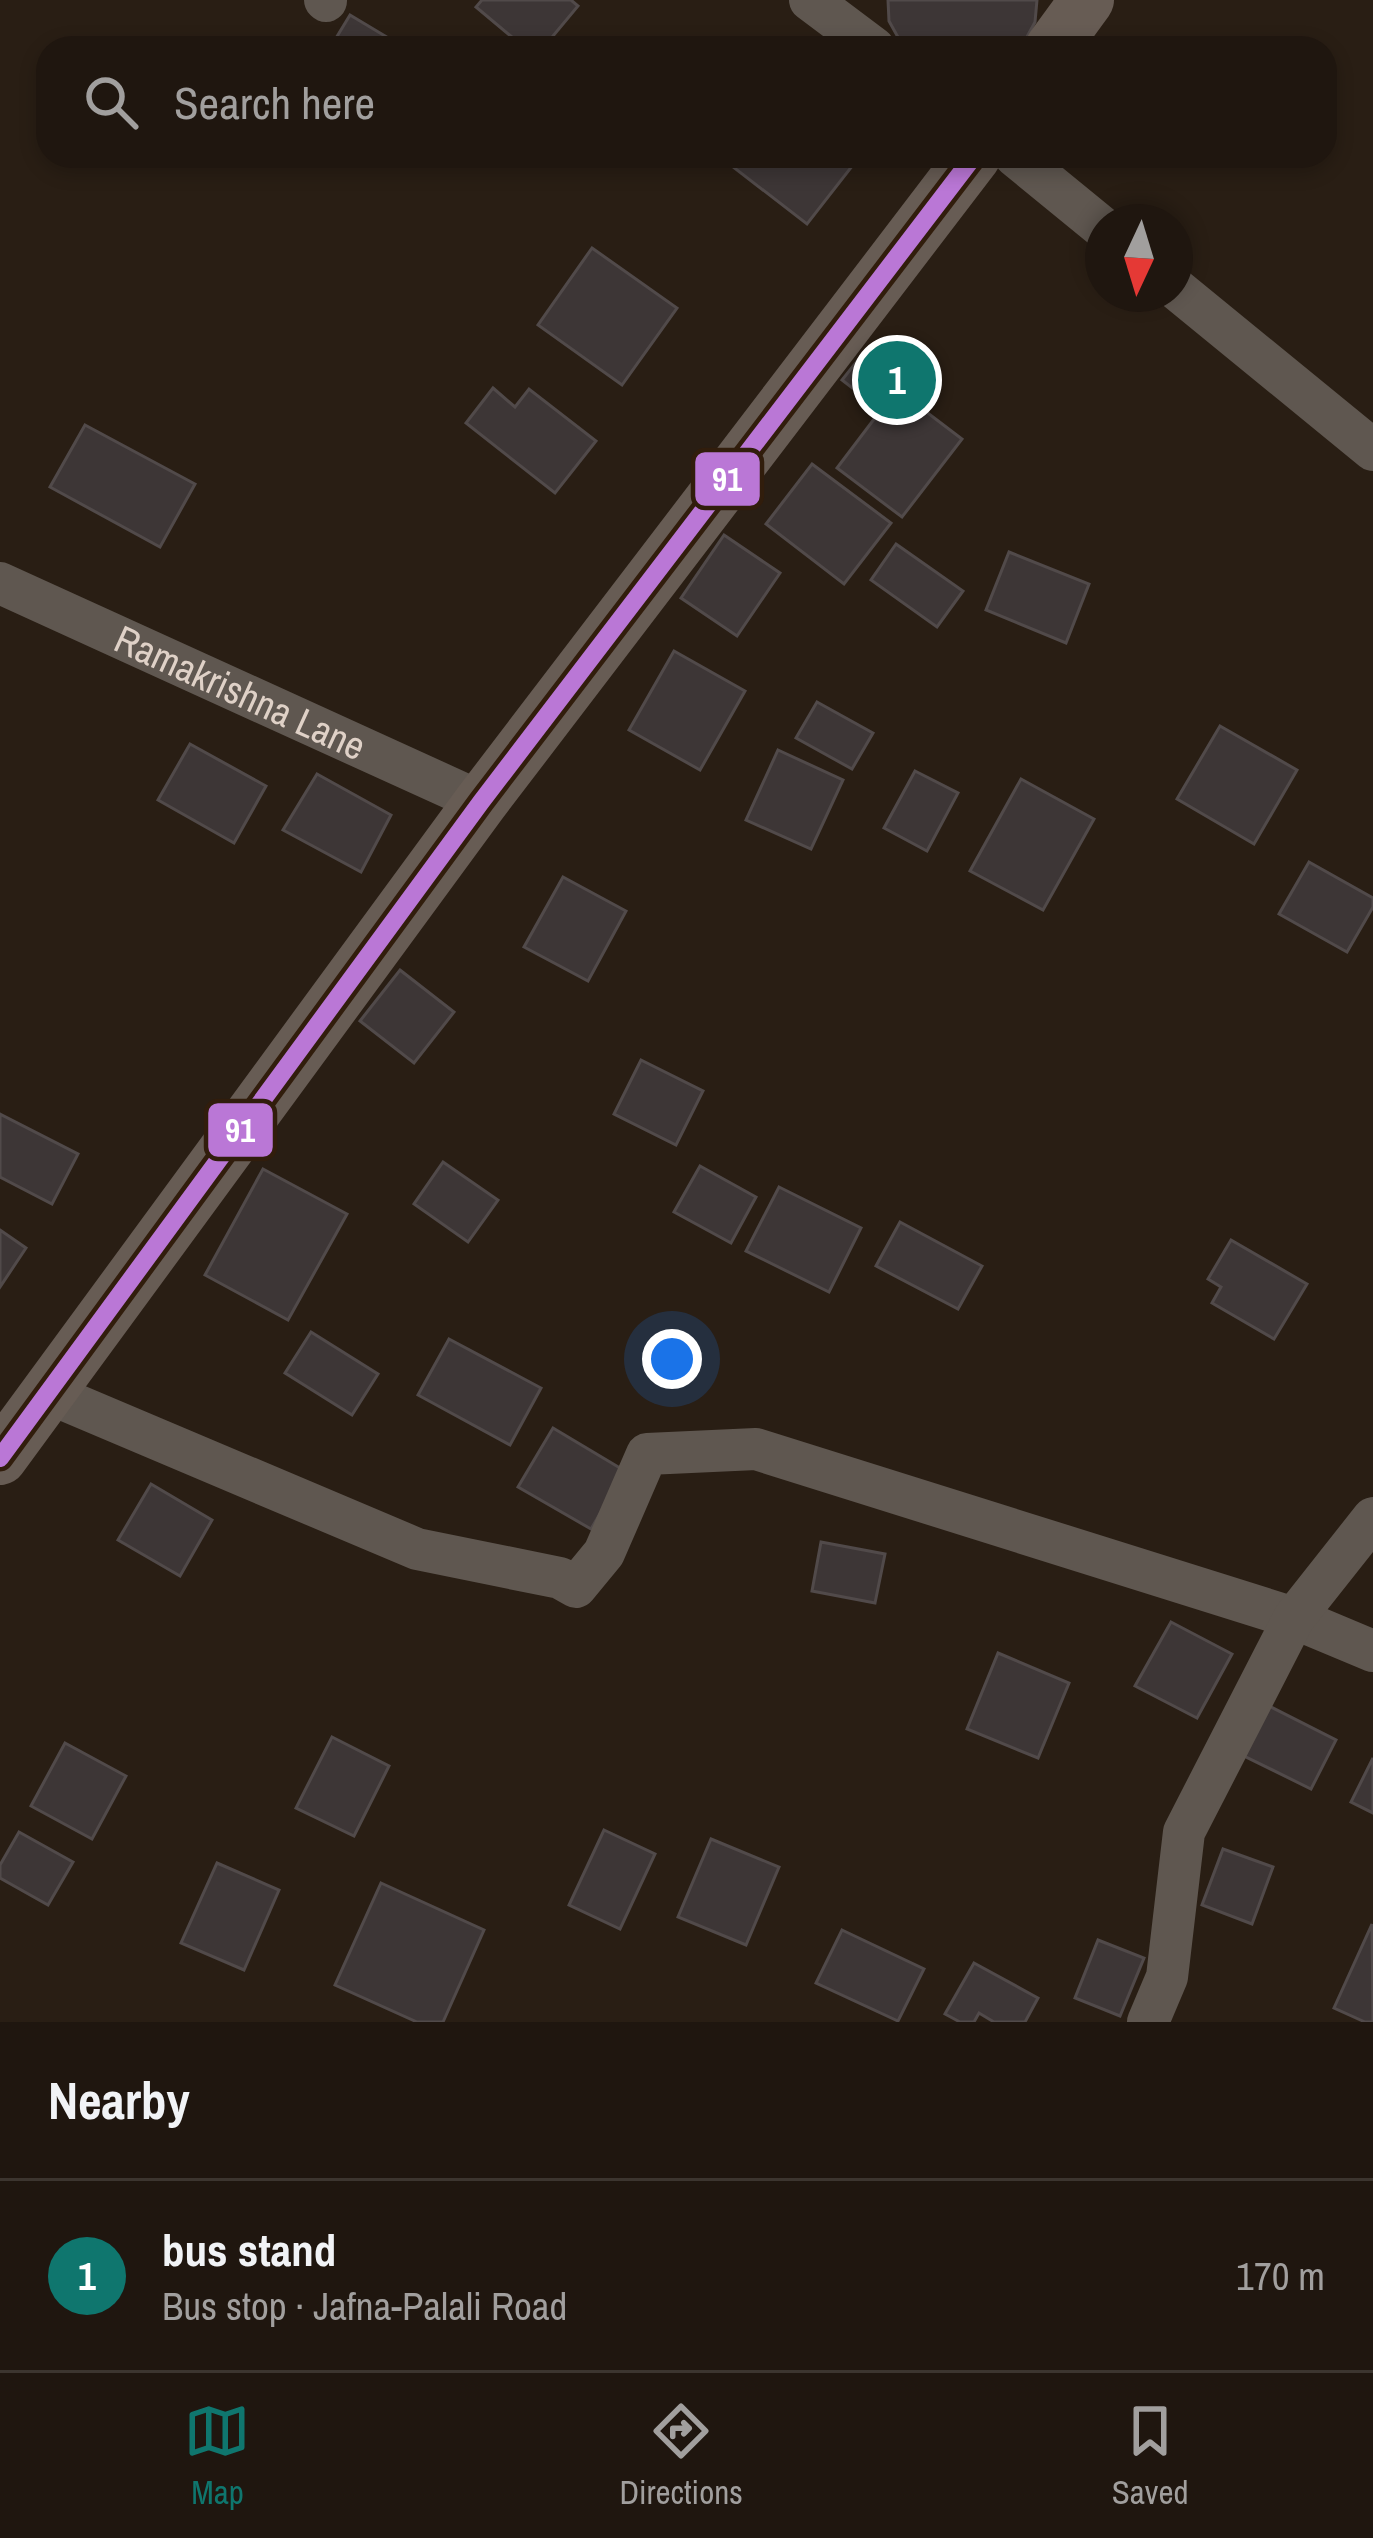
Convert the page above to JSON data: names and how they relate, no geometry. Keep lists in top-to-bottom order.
{
  "streets": {
    "street": ["Ramakrishna Lane"]
  },
  "lines": ["transit line 91"],
  "north": "bottom",
  "page": {
    "search": "Search here",
    "pins": "1",
    "heading": "Nearby",
    "list": [
      {
        "mark": "1",
        "name": "bus stand",
        "note": "Bus stop · Jafna-Palali Road",
        "value": "170 m"
      }
    ],
    "nav": ["Map", "Directions", "Saved"]
  }
}
